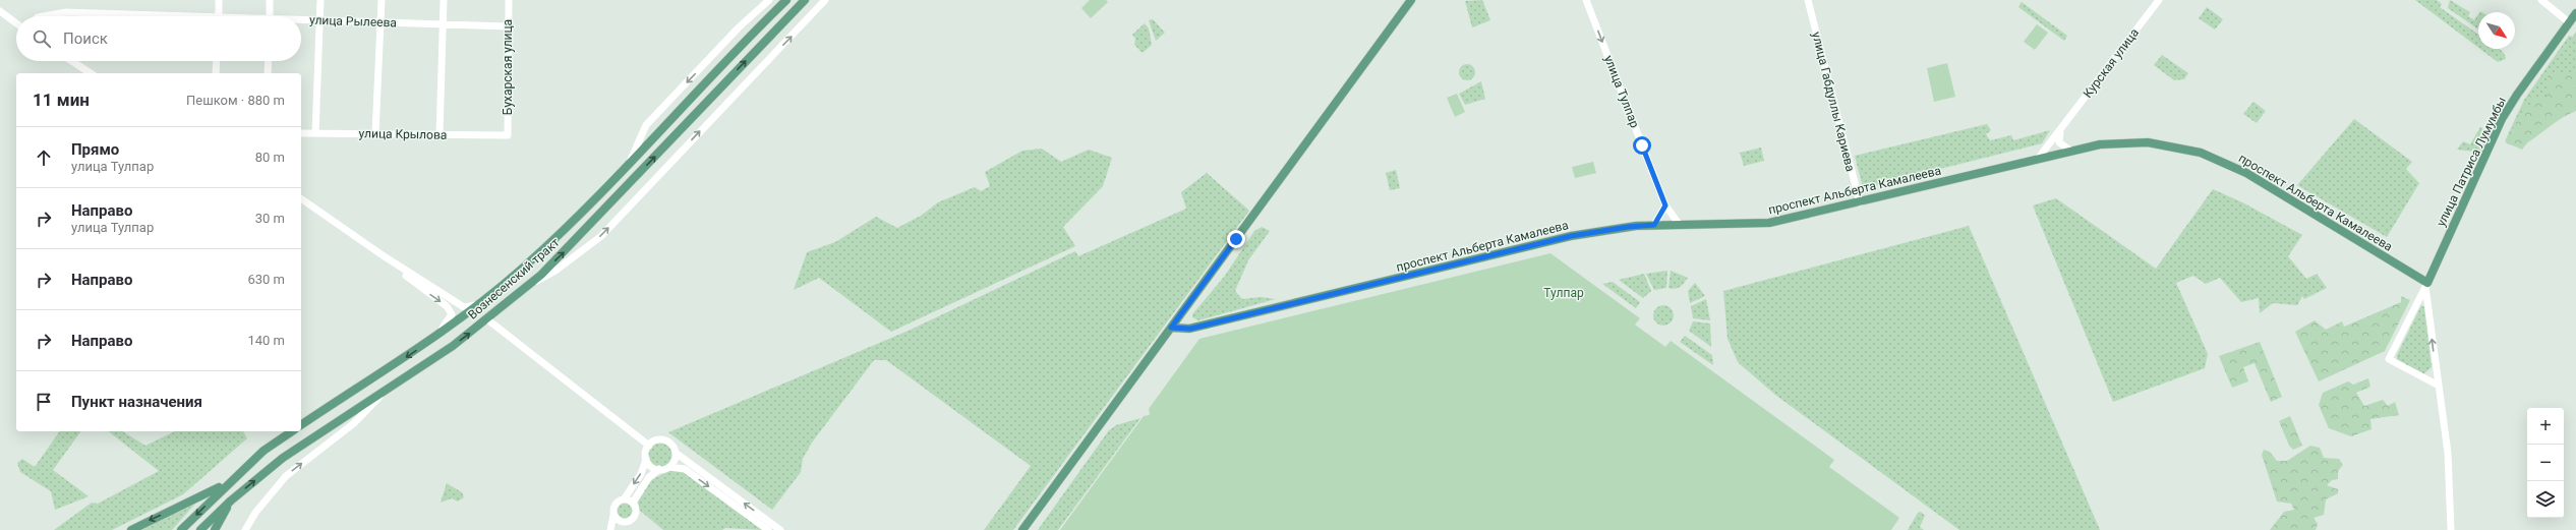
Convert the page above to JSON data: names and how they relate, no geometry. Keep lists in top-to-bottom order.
{
  "streets": {
    "main road": ["улица Патриса Лумумбы", "проспект Альберта Камалеева", "Вознесенский тракт"],
    "street": [
      "улица Рылеева",
      "Курская улица",
      "Бухарская улица",
      "улица Тулпар",
      "улица Габдуллы Кариева",
      "улица Крылова"
    ]
  },
  "crossings": [
    ["улица Рылеева", "Бухарская улица"],
    ["Курская улица", "проспект Альберта Камалеева"],
    ["Бухарская улица", "улица Крылова"],
    ["улица Тулпар", "проспект Альберта Камалеева"],
    ["улица Габдуллы Кариева", "проспект Альберта Камалеева"],
    ["улица Патриса Лумумбы", "проспект Альберта Камалеева"]
  ],
  "one_way": ["улица Тулпар"],
  "parks": ["Тулпар"],
  "north": "bottom right",
  "page": {
    "search": "Поиск",
    "heading": ["11 мин", "Пешком · 880 m"],
    "list": [
      ["Прямо", "улица Тулпар", "80 m"],
      ["Направо", "улица Тулпар", "30 m"],
      ["Направо", "630 m"],
      ["Направо", "140 m"],
      "Пункт назначения"
    ],
    "map_buttons": ["+", "−"]
  }
}
